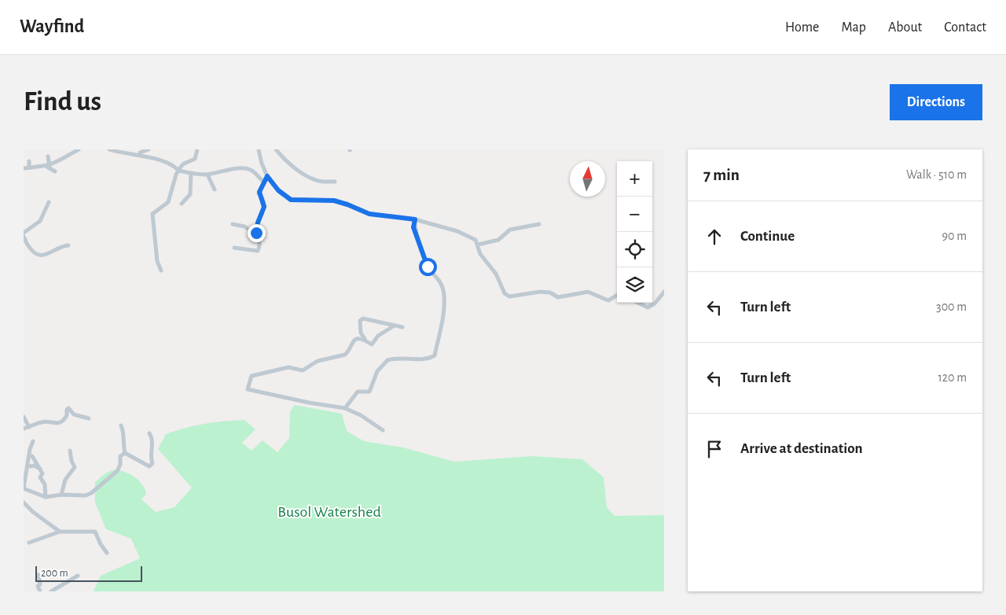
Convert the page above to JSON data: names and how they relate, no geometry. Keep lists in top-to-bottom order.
{
  "parks": ["Busol Watershed"],
  "scale_bar": "200 m",
  "north": "top",
  "page": {
    "header": "Wayfind",
    "nav": [
      "Home",
      "Map",
      "About",
      "Contact"
    ],
    "buttons": "Directions",
    "title": "Find us",
    "heading": ["7 min", "Walk · 510 m"],
    "map_buttons": ["+", "−"],
    "list": [
      ["Continue", "90 m"],
      ["Turn left", "300 m"],
      ["Turn left", "120 m"],
      "Arrive at destination"
    ],
    "scale": "200 m"
  }
}
